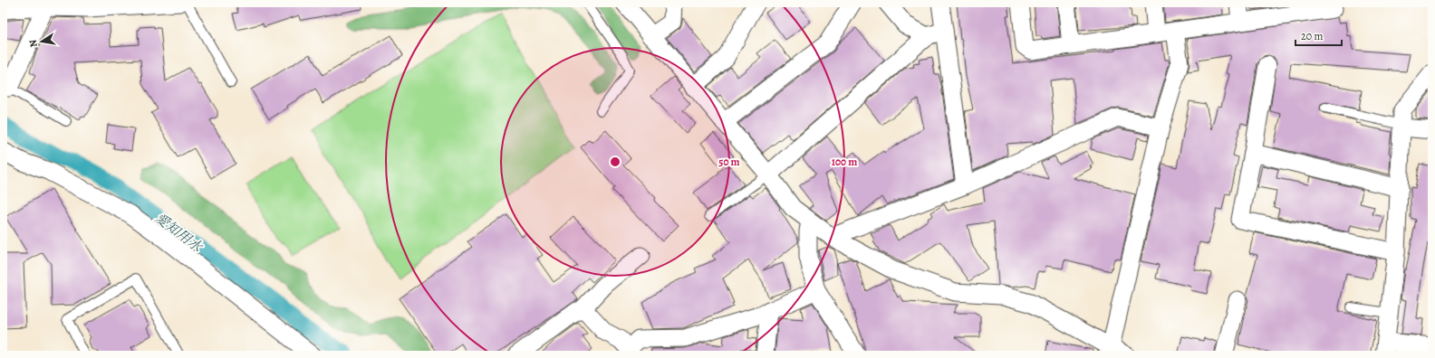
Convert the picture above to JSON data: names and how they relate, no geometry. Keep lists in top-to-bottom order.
{
  "water": ["愛知用水"],
  "scale_bar": "20 m",
  "north": "left",
  "rings": ["50 m", "100 m"]
}
